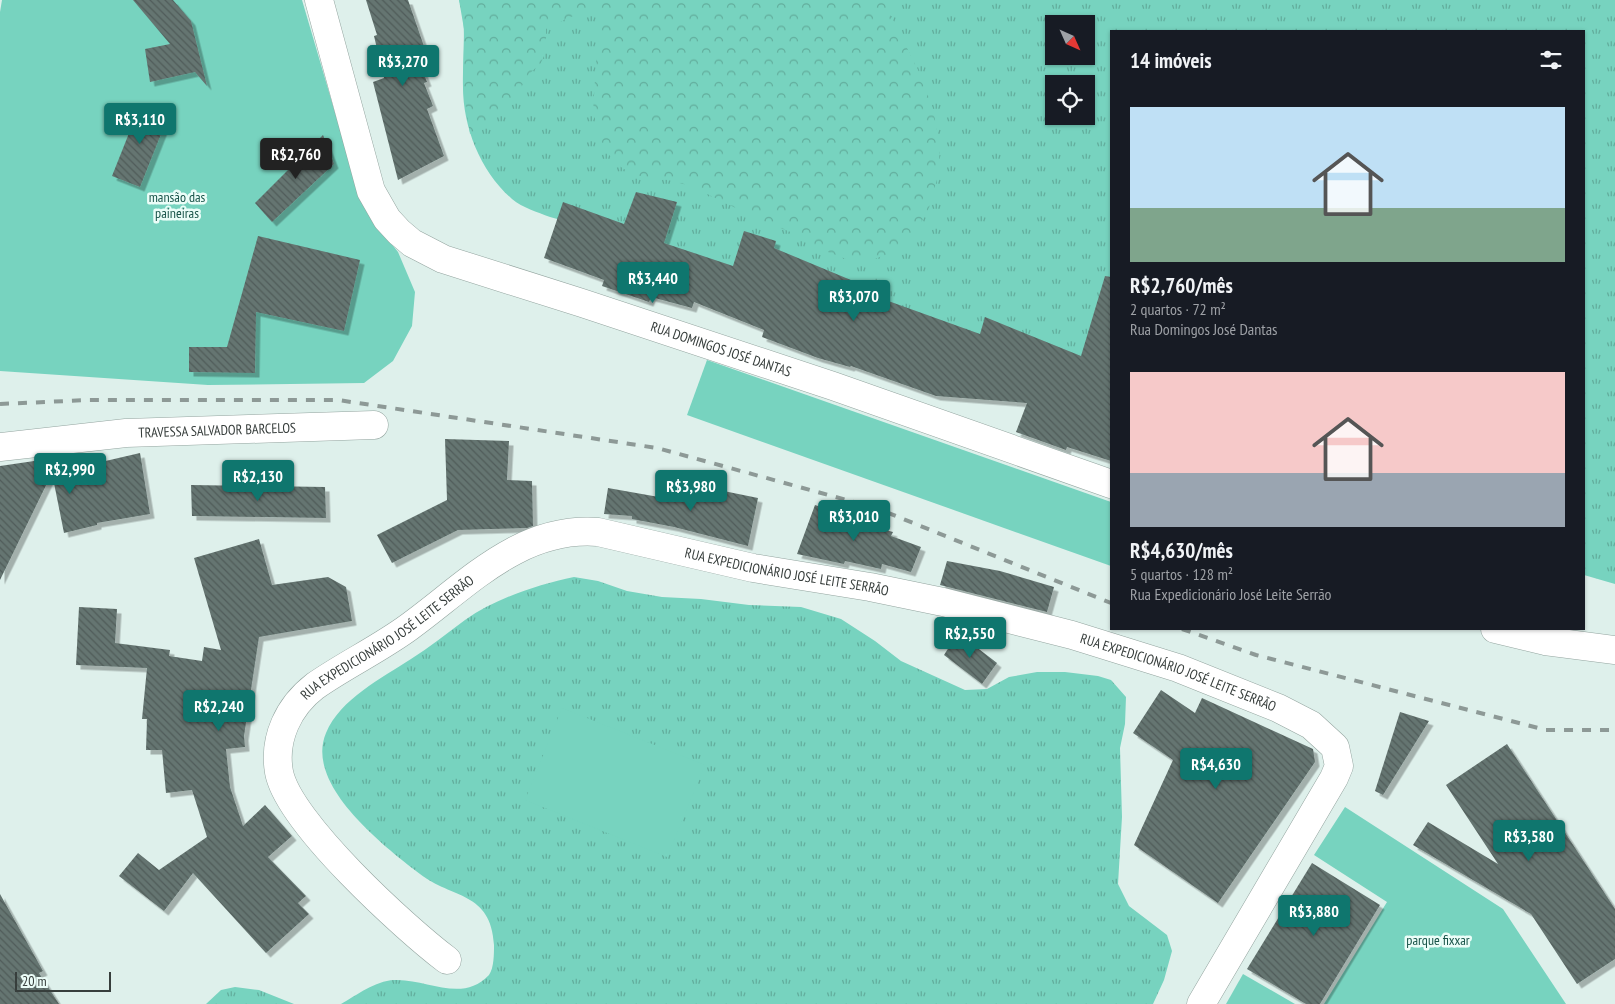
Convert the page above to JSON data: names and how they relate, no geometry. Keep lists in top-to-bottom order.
{
  "streets": {
    "street": ["RUA DOMINGOS JOSÉ DANTAS", "TRAVESSA SALVADOR BARCELOS", "RUA EXPEDICIONÁRIO JOSÉ LEITE SERRÃO"]
  },
  "parks": ["mansão das paineiras", "parque fixxar"],
  "scale_bar": "20 m",
  "north": "bottom right",
  "page": {
    "heading": "14 imóveis",
    "price": [
      "R$3,270",
      "R$3,110",
      "R$2,760",
      "R$3,440",
      "R$3,070",
      "R$2,990",
      "R$2,130",
      "R$3,980",
      "R$3,010",
      "R$2,550",
      "R$2,240",
      "R$4,630",
      "R$3,580",
      "R$3,880"
    ],
    "list": [
      {
        "name": "R$2,760/mês",
        "note": "2 quartos · 72 m² · Rua Domingos José Dantas"
      },
      {
        "name": "R$4,630/mês",
        "note": "5 quartos · 128 m² · Rua Expedicionário José Leite Serrão"
      }
    ],
    "scale": "20 m"
  }
}
